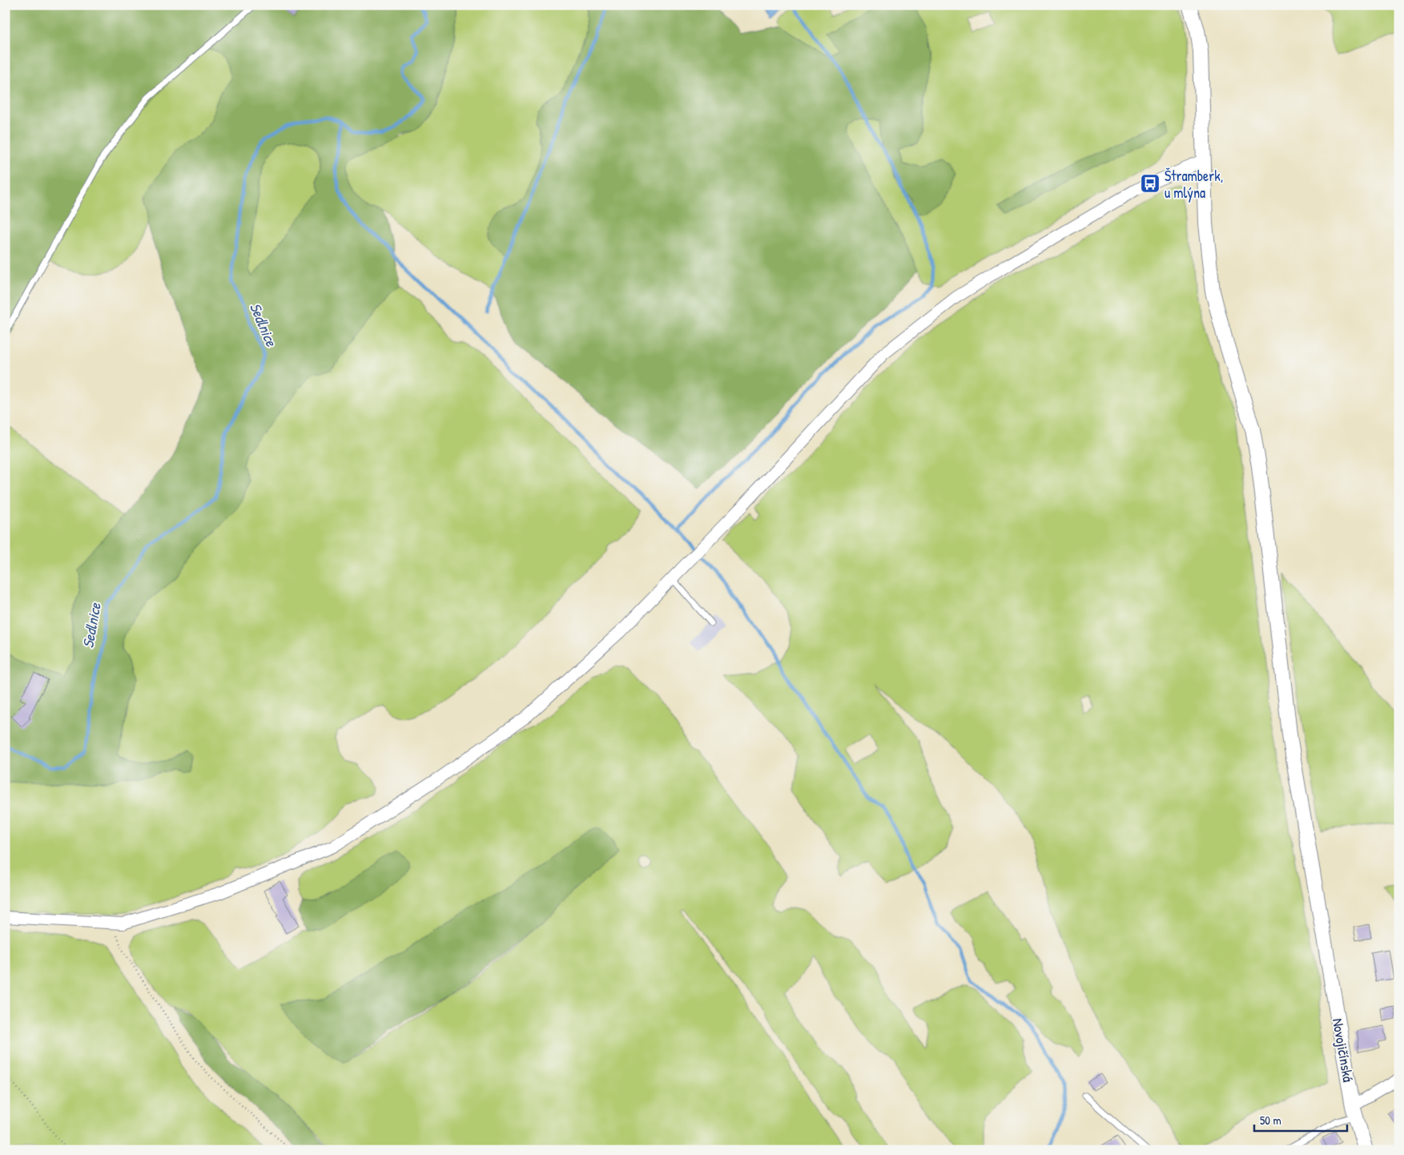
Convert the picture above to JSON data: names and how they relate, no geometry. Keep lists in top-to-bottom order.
{
  "streets": {
    "street": ["Novojičínská"]
  },
  "water": ["Sedlnice"],
  "places": {
    "bus stop": ["Štramberk, u mlýna"]
  },
  "scale_bar": "50 m"
}
